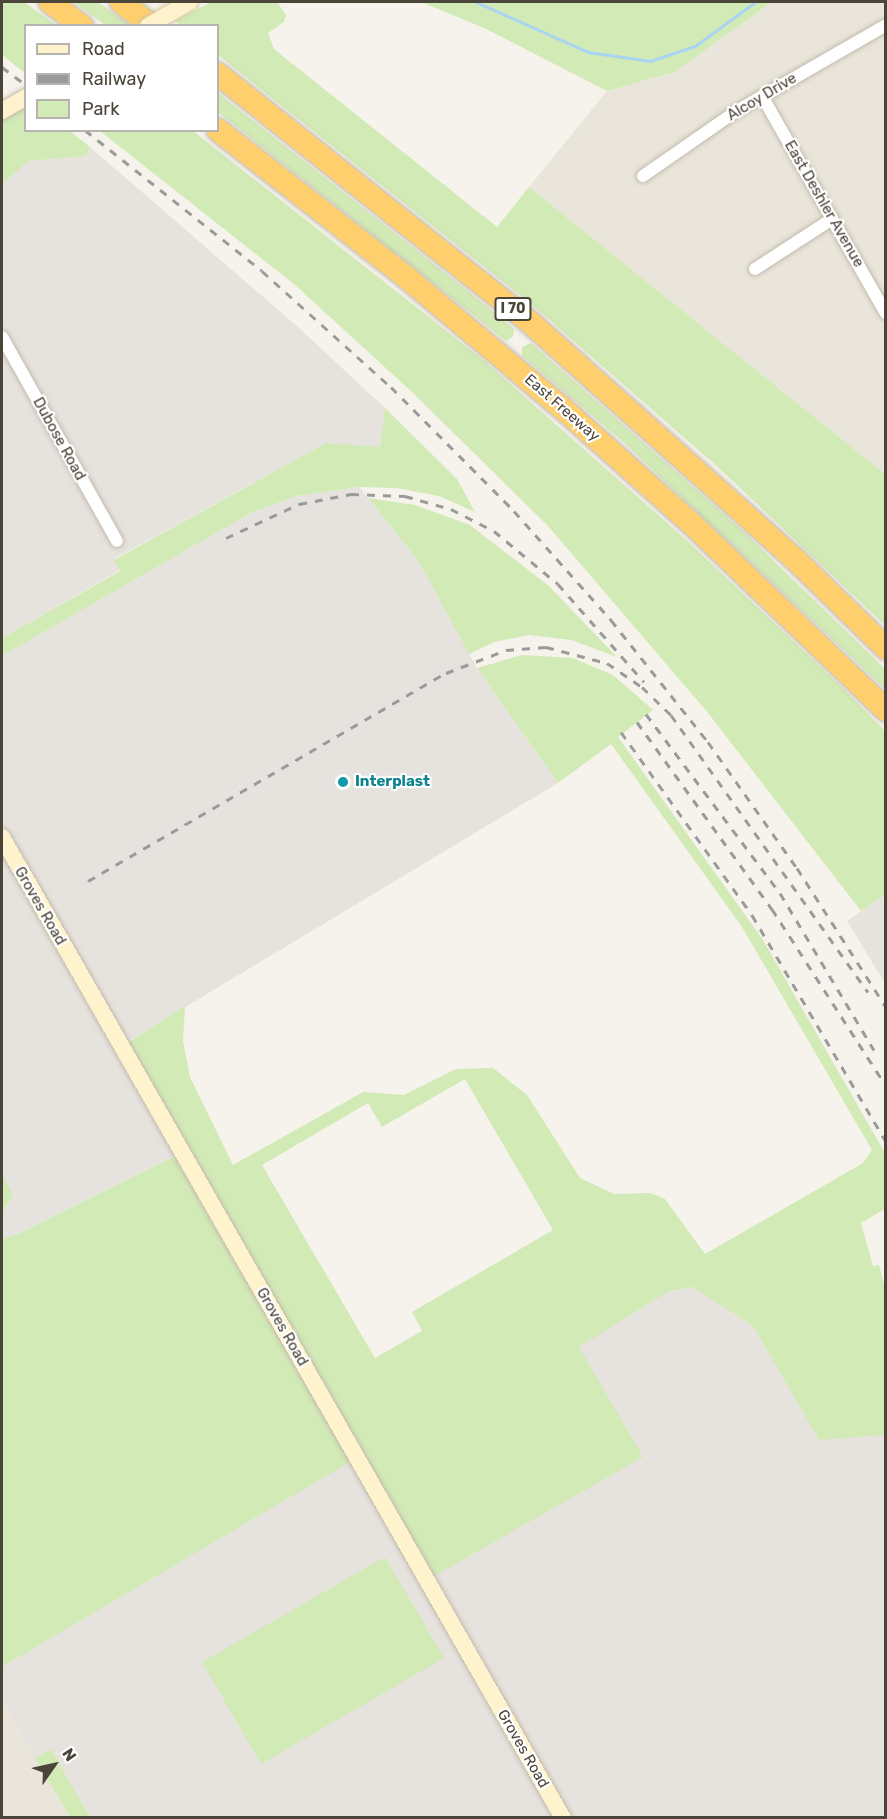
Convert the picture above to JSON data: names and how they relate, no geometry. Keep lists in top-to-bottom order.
{
  "streets": {
    "highway": ["I 70", "East Freeway"],
    "street": [
      "Alcoy Drive",
      "East Deshler Avenue",
      "Dubose Road",
      "Groves Road"
    ]
  },
  "crossings": [
    ["Alcoy Drive", "East Deshler Avenue"]
  ],
  "places": ["Interplast"],
  "legend": ["Road", "Railway", "Park"],
  "north": "top right"
}
